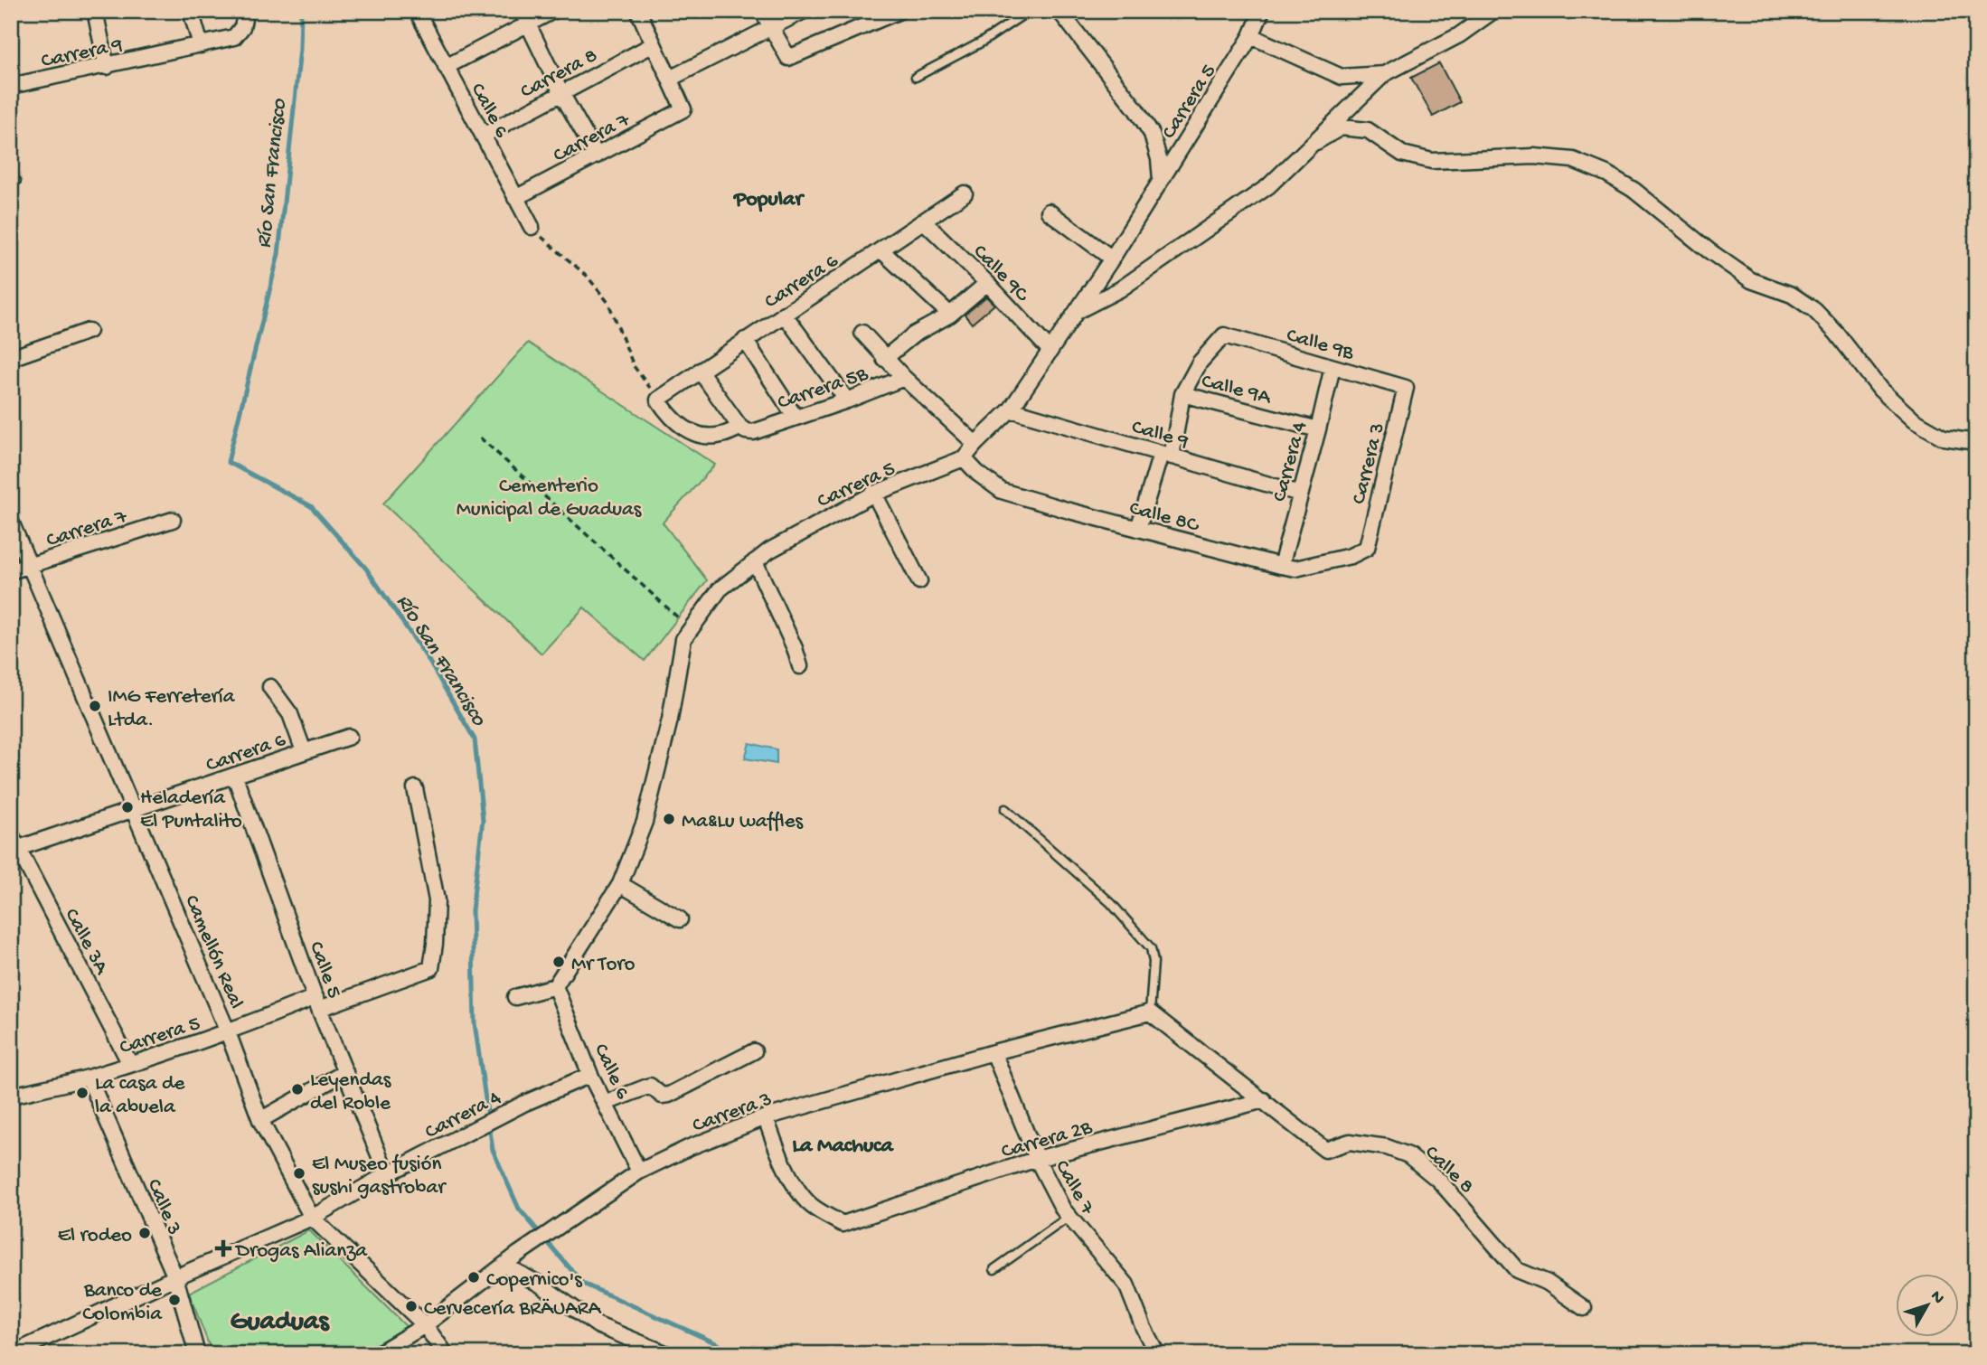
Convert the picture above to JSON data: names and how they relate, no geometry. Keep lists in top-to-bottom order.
{
  "streets": {
    "street": [
      "Carrera 9",
      "Carrera 8",
      "Carrera 5",
      "Calle 6",
      "Carrera 7",
      "Calle 9C",
      "Carrera 6",
      "Calle 9B",
      "Carrera 5B",
      "Calle 9A",
      "Calle 9",
      "Carrera 4",
      "Carrera 3",
      "Calle 8C",
      "Calle 3A",
      "Camellón Real",
      "Calle 5",
      "Carrera 2B",
      "Calle 8",
      "Calle 7",
      "Calle 3"
    ]
  },
  "crossings": [
    ["Carrera 8", "Calle 6"],
    ["Carrera 5", "Calle 6"],
    ["Carrera 5", "Calle 9C"],
    ["Carrera 5", "Calle 9"],
    ["Carrera 5", "Calle 8C"],
    ["Carrera 5", "Calle 3A"],
    ["Carrera 5", "Camellón Real"],
    ["Carrera 5", "Calle 5"],
    ["Carrera 5", "Calle 3"],
    ["Calle 6", "Carrera 7"],
    ["Calle 6", "Carrera 4"],
    ["Calle 6", "Carrera 3"],
    ["Carrera 7", "Camellón Real"],
    ["Calle 9C", "Carrera 6"],
    ["Calle 9C", "Carrera 5B"],
    ["Carrera 6", "Calle 3A"],
    ["Carrera 6", "Camellón Real"],
    ["Carrera 6", "Calle 5"],
    ["Calle 9B", "Calle 9A"],
    ["Calle 9B", "Carrera 4"],
    ["Calle 9B", "Carrera 3"],
    ["Calle 9A", "Carrera 4"],
    ["Calle 9", "Carrera 4"],
    ["Carrera 4", "Calle 8C"],
    ["Carrera 4", "Camellón Real"],
    ["Carrera 4", "Calle 5"],
    ["Carrera 4", "Calle 3"],
    ["Carrera 3", "Calle 8C"],
    ["Carrera 3", "Camellón Real"],
    ["Carrera 3", "Carrera 2B"],
    ["Carrera 3", "Calle 8"],
    ["Carrera 3", "Calle 7"],
    ["Carrera 2B", "Calle 8"],
    ["Carrera 2B", "Calle 7"]
  ],
  "districts": ["Popular", "La Machuca", "Guaduas"],
  "water": ["Río San Francisco"],
  "parks": ["Cementerio Municipal de Guaduas"],
  "places": {
    "other": [
      "IMG Ferretería Ltda.",
      "Heladería El Puntalito",
      "Ma&Lu waffles",
      "Mr Toro",
      "Leyendas del Roble",
      "La casa de la abuela",
      "El Museo fusión sushi gastrobar",
      "El rodeo",
      "Copernico's",
      "Banco de Colombia",
      "Cervecería BRÄUARA"
    ],
    "health": ["Drogas Alianza"]
  },
  "north": "top right"
}
